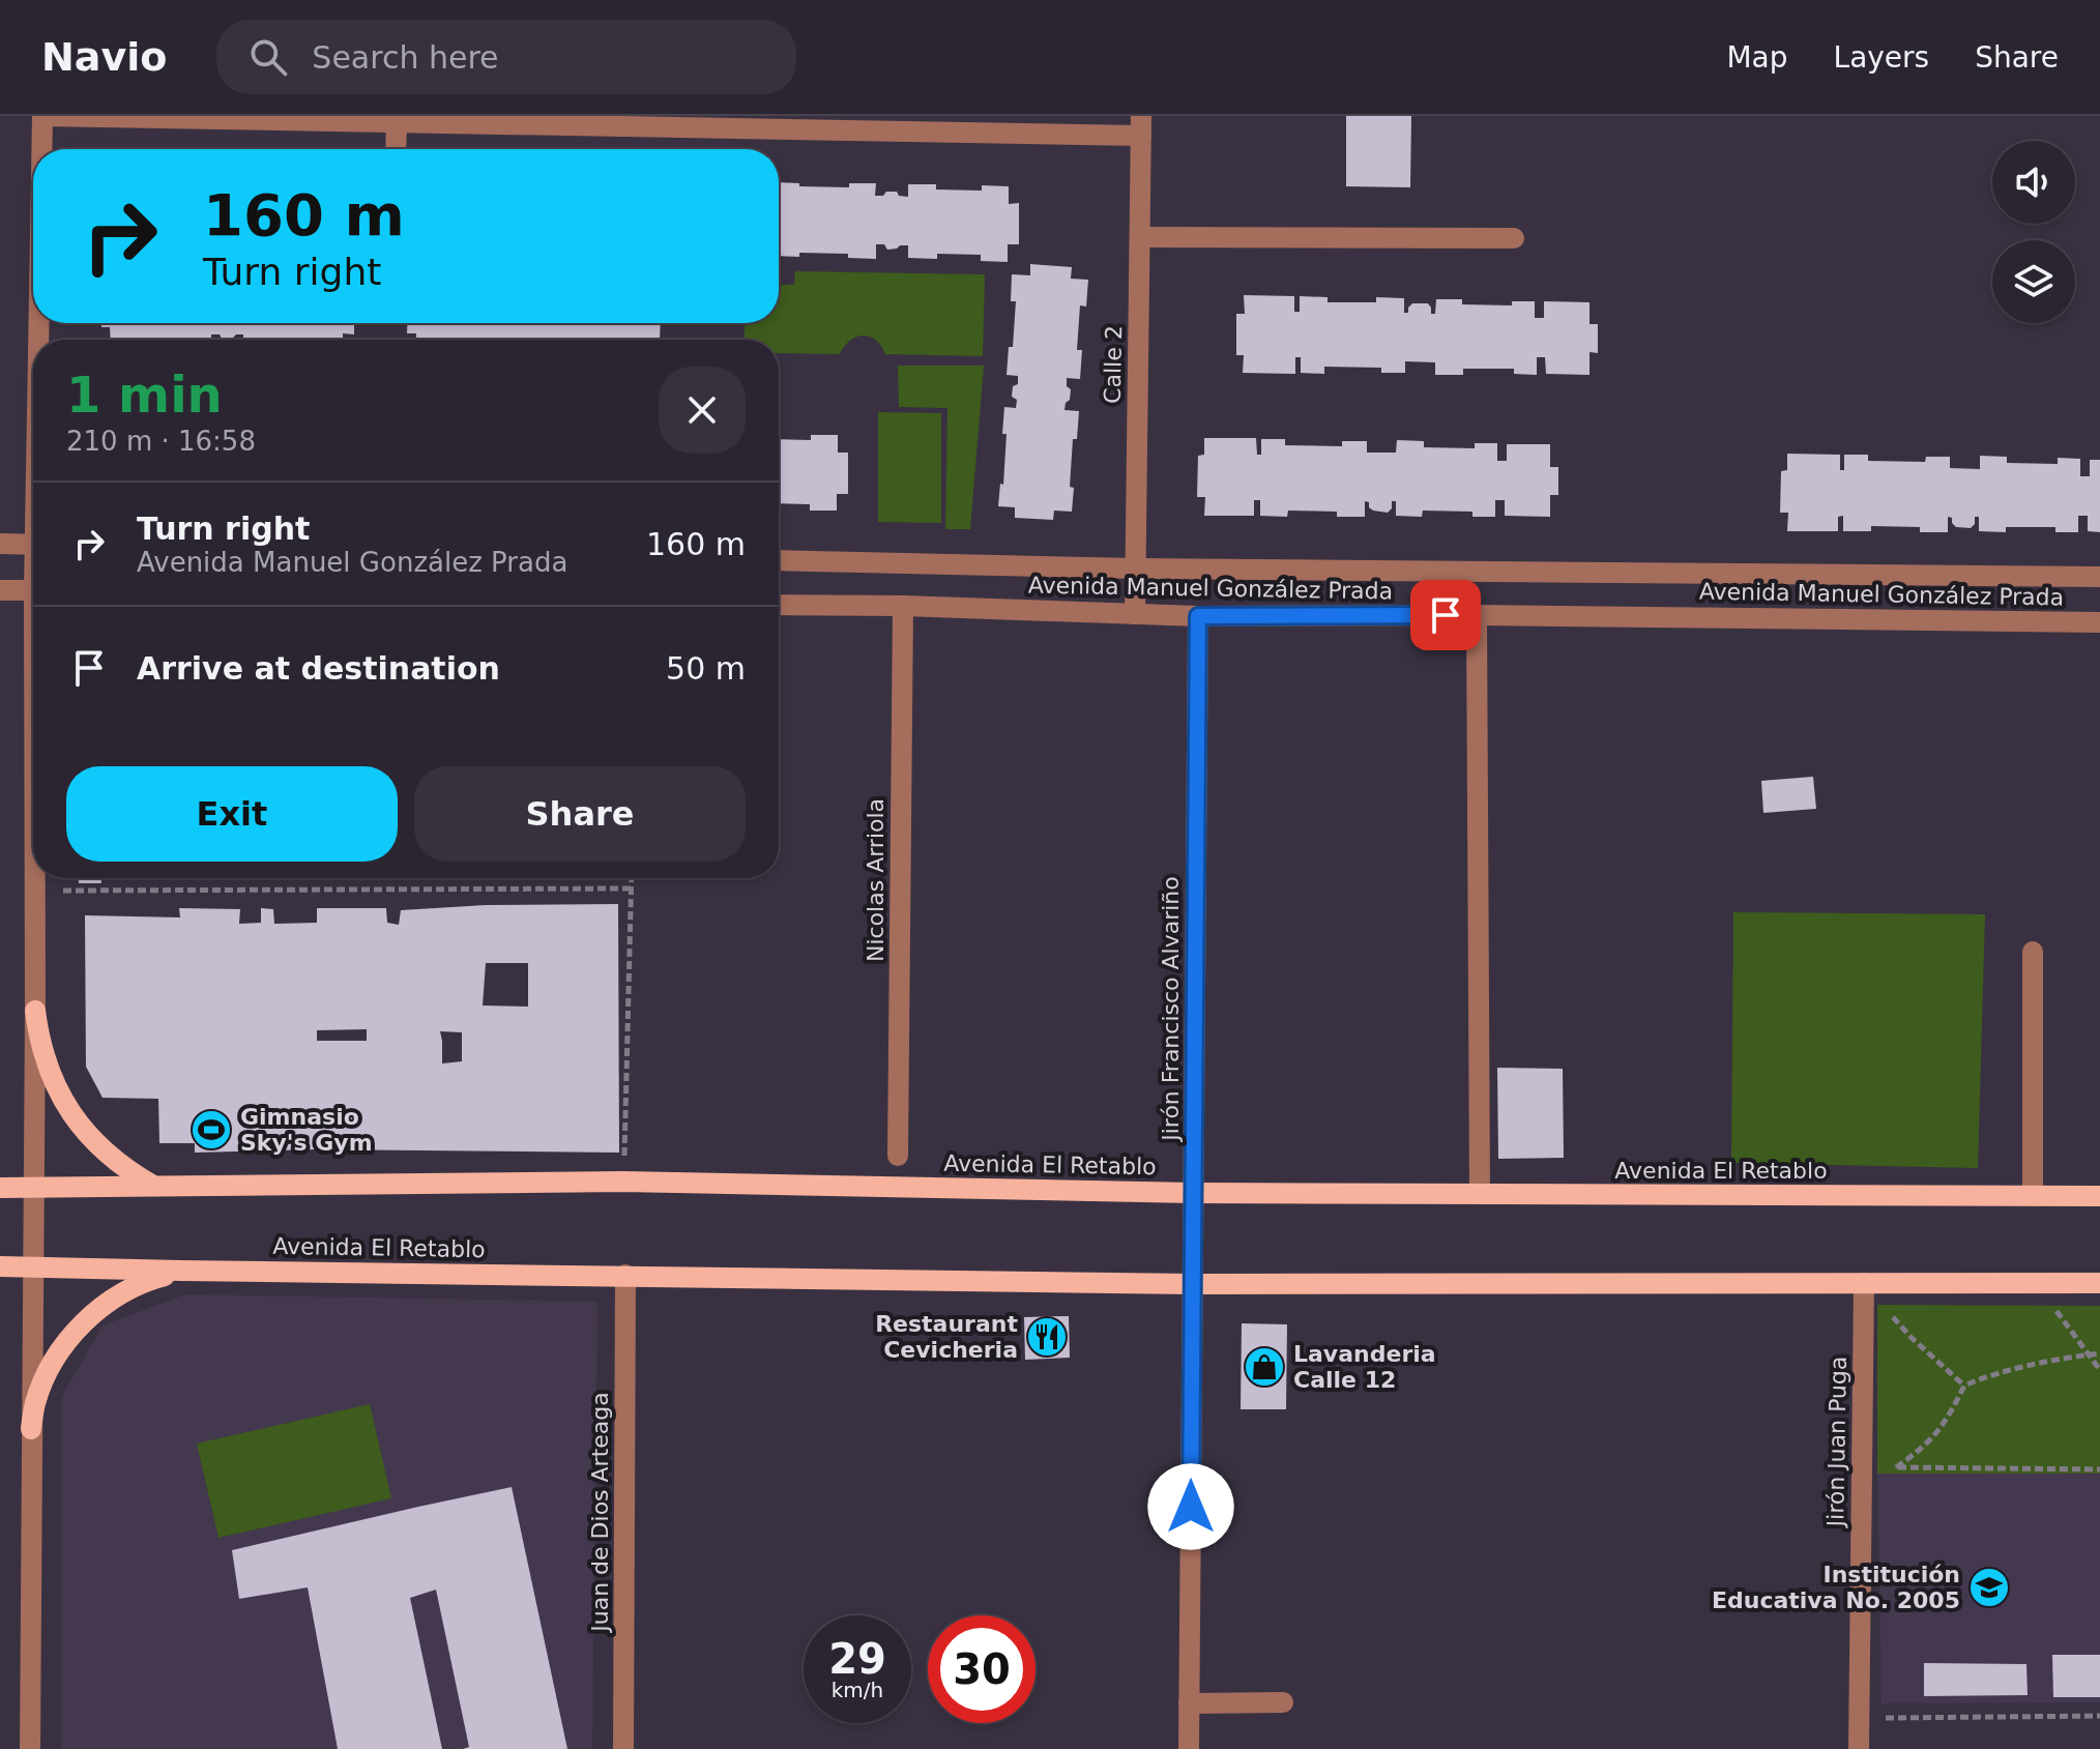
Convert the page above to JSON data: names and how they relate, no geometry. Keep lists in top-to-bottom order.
{
  "streets": {
    "main road": ["Avenida El Retablo"],
    "street": [
      "Calle 2",
      "Avenida Manuel González Prada",
      "Nicolas Arriola",
      "Jirón Francisco Alvariño",
      "Jirón Juan Puga",
      "Juan de Dios Arteaga"
    ]
  },
  "crossings": [
    ["Calle 2", "Avenida Manuel González Prada"],
    ["Avenida Manuel González Prada", "Nicolas Arriola"],
    ["Avenida Manuel González Prada", "Jirón Francisco Alvariño"],
    ["Jirón Francisco Alvariño", "Avenida El Retablo"],
    ["Avenida El Retablo", "Jirón Juan Puga"],
    ["Avenida El Retablo", "Juan de Dios Arteaga"]
  ],
  "places": {
    "sports": ["Gimnasio Sky's Gym"],
    "restaurant": ["Restaurant Cevicheria"],
    "shop": ["Lavanderia Calle 12"],
    "school or university": ["Institución Educativa No. 2005"]
  },
  "page": {
    "header": "Navio",
    "search": "Search here",
    "nav": ["Map", "Layers", "Share"],
    "turn": ["160 m", "Turn right"],
    "heading": ["1 min", "210 m · 16:58"],
    "list": [
      {
        "name": "Turn right",
        "note": "Avenida Manuel González Prada",
        "value": "160 m"
      },
      {
        "name": "Arrive at destination",
        "value": "50 m"
      }
    ],
    "buttons": ["Exit", "Share"],
    "speed": "29 km/h",
    "limit": "30"
  }
}
